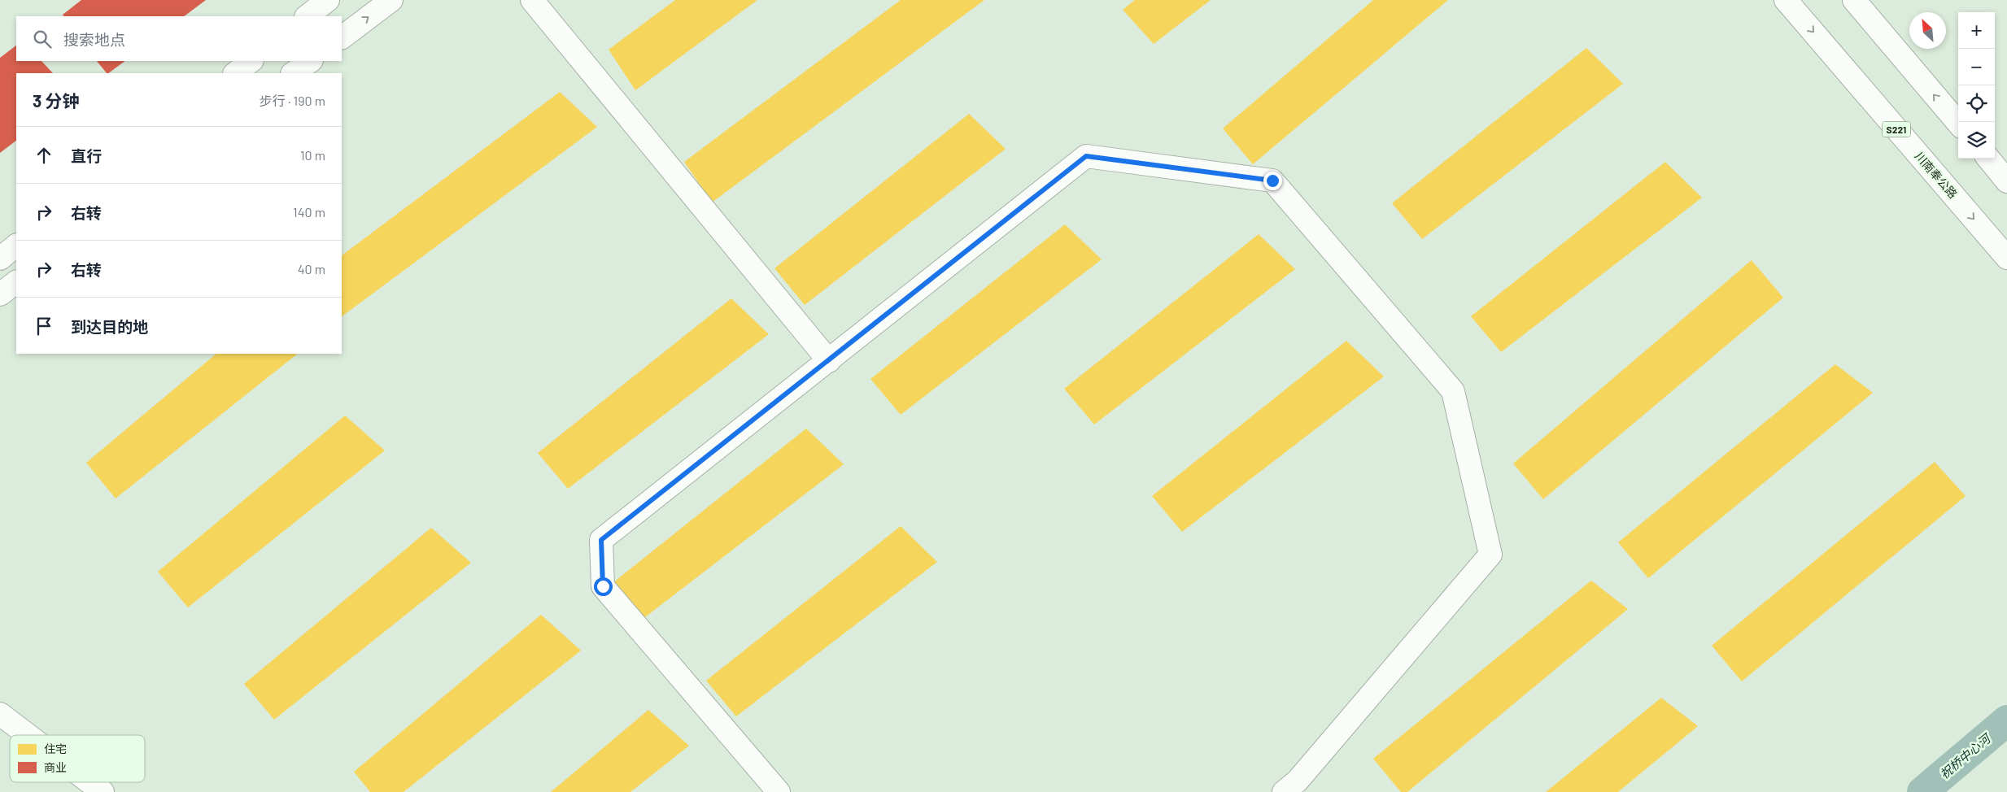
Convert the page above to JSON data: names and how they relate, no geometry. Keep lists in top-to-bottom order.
{
  "streets": {
    "street": ["S221", "川南奉公路"]
  },
  "water": ["祝桥中心河"],
  "legend": ["住宅", "商业"],
  "north": "top left",
  "page": {
    "map_buttons": ["+", "−"],
    "search": "搜索地点",
    "heading": ["3 分钟", "步行 · 190 m"],
    "list": [
      ["直行", "10 m"],
      ["右转", "140 m"],
      ["右转", "40 m"],
      "到达目的地"
    ]
  }
}
